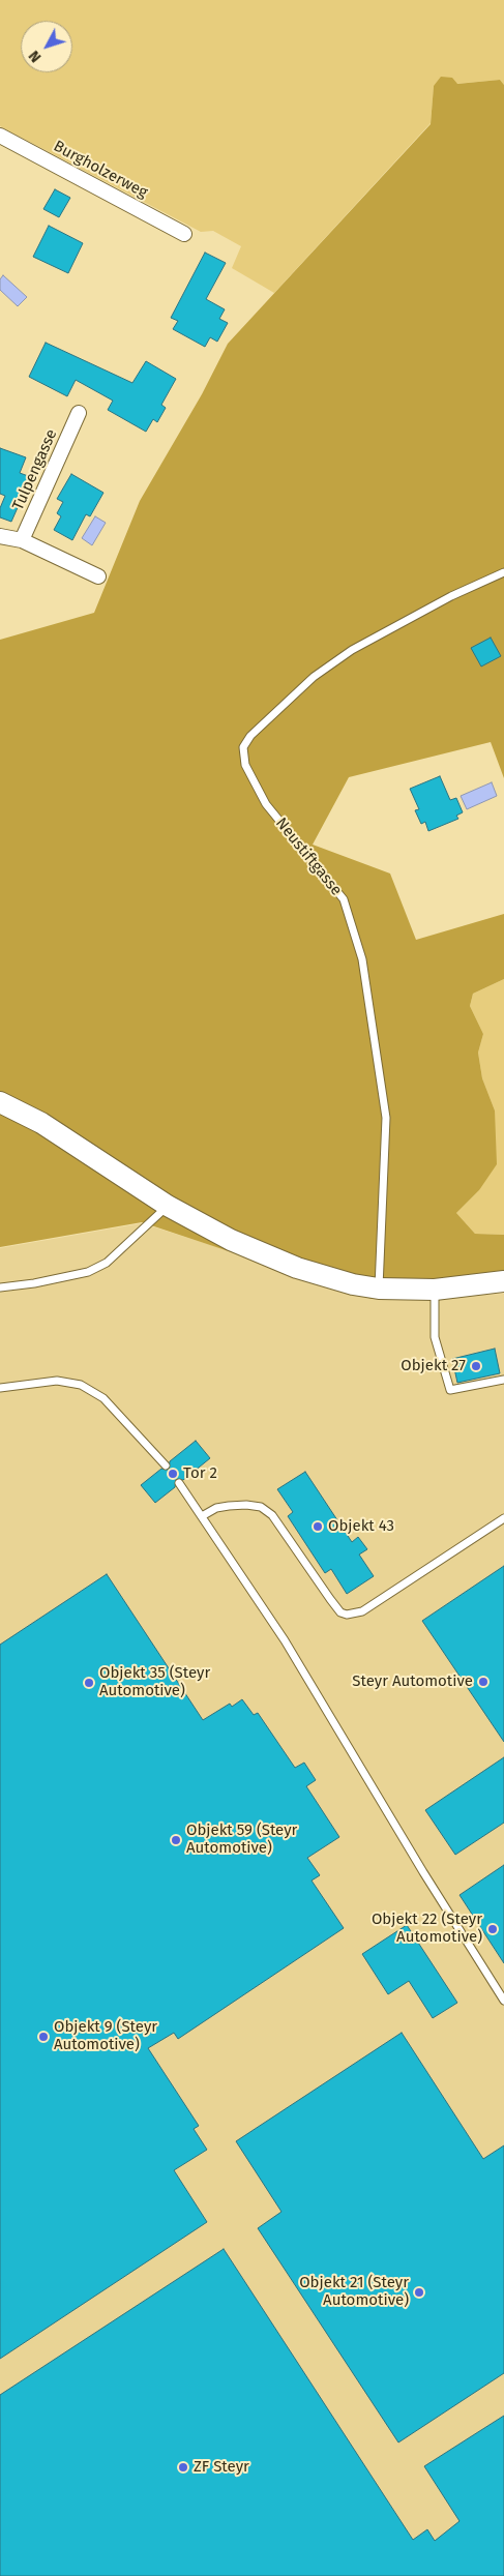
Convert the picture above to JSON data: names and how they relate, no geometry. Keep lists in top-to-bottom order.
{
  "streets": {
    "street": ["Burgholzerweg", "Tulpengasse"],
    "lane": ["Neustiftgasse"]
  },
  "places": [
    "Objekt 27",
    "Tor 2",
    "Objekt 43",
    "Steyr Automotive",
    "Objekt 35 (Steyr Automotive)",
    "Objekt 59 (Steyr Automotive)",
    "Objekt 22 (Steyr Automotive)",
    "Objekt 9 (Steyr Automotive)",
    "Objekt 21 (Steyr Automotive)",
    "ZF Steyr"
  ],
  "north": "bottom left"
}
